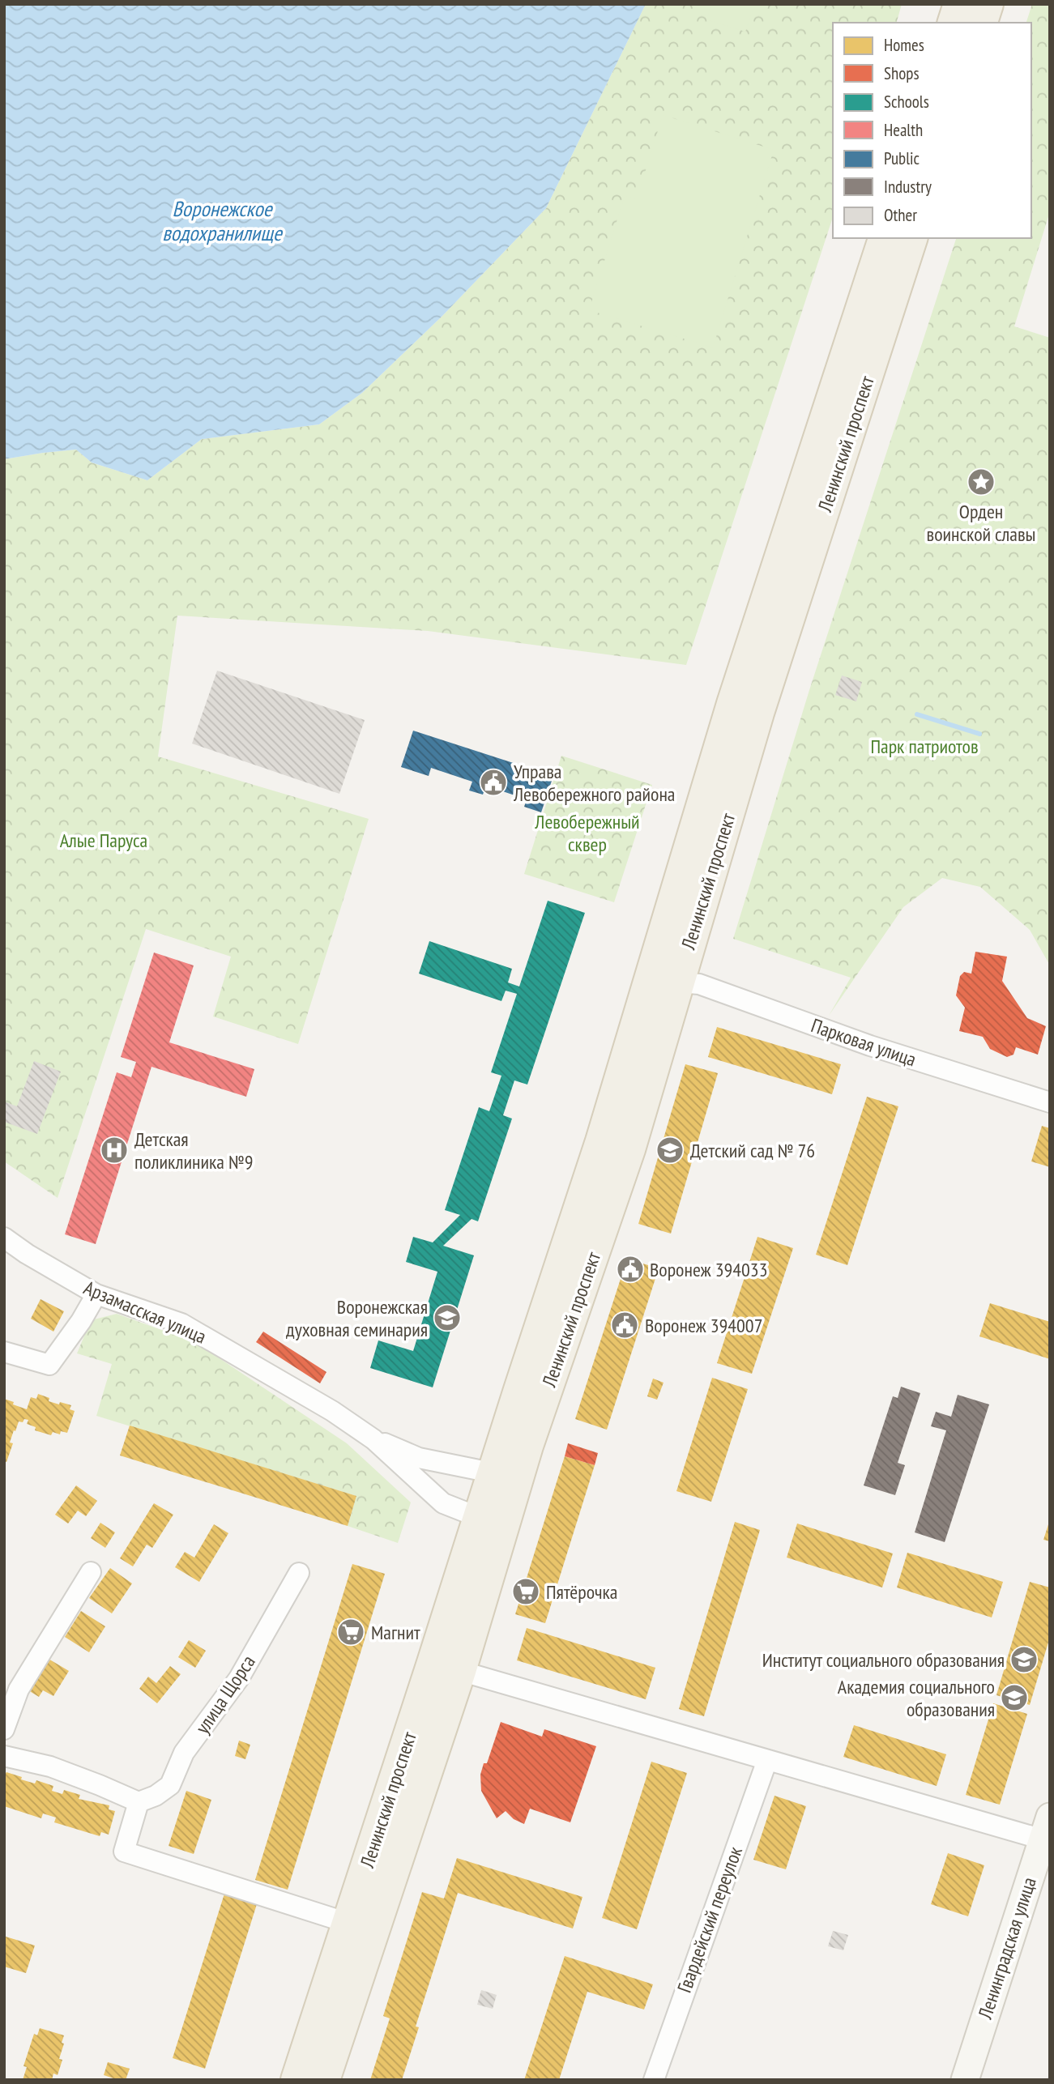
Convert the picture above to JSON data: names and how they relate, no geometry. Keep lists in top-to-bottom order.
{
  "streets": {
    "main road": ["Ленинский проспект", "Ленинградская улица"],
    "street": [
      "Парковая улица",
      "Арзамасская улица",
      "улица Щорса",
      "Гвардейский переулок"
    ]
  },
  "crossings": [
    ["Ленинский проспект", "Парковая улица"],
    ["Ленинский проспект", "Арзамасская улица"]
  ],
  "water": ["Воронежское водохранилище"],
  "parks": ["Парк патриотов", "Левобережный сквер", "Алые Паруса"],
  "places": {
    "place": ["Орден воинской славы"],
    "public building": ["Управа Левобережного района", "Воронеж 394033", "Воронеж 394007"],
    "hospital": ["Детская поликлиника №9"],
    "school or university": [
      "Детский сад № 76",
      "Воронежская духовная семинария",
      "Институт социального образования",
      "Академия социального образования"
    ],
    "supermarket": ["Пятёрочка", "Магнит"]
  },
  "legend": [
    "Homes",
    "Shops",
    "Schools",
    "Health",
    "Public",
    "Industry",
    "Other"
  ]
}
